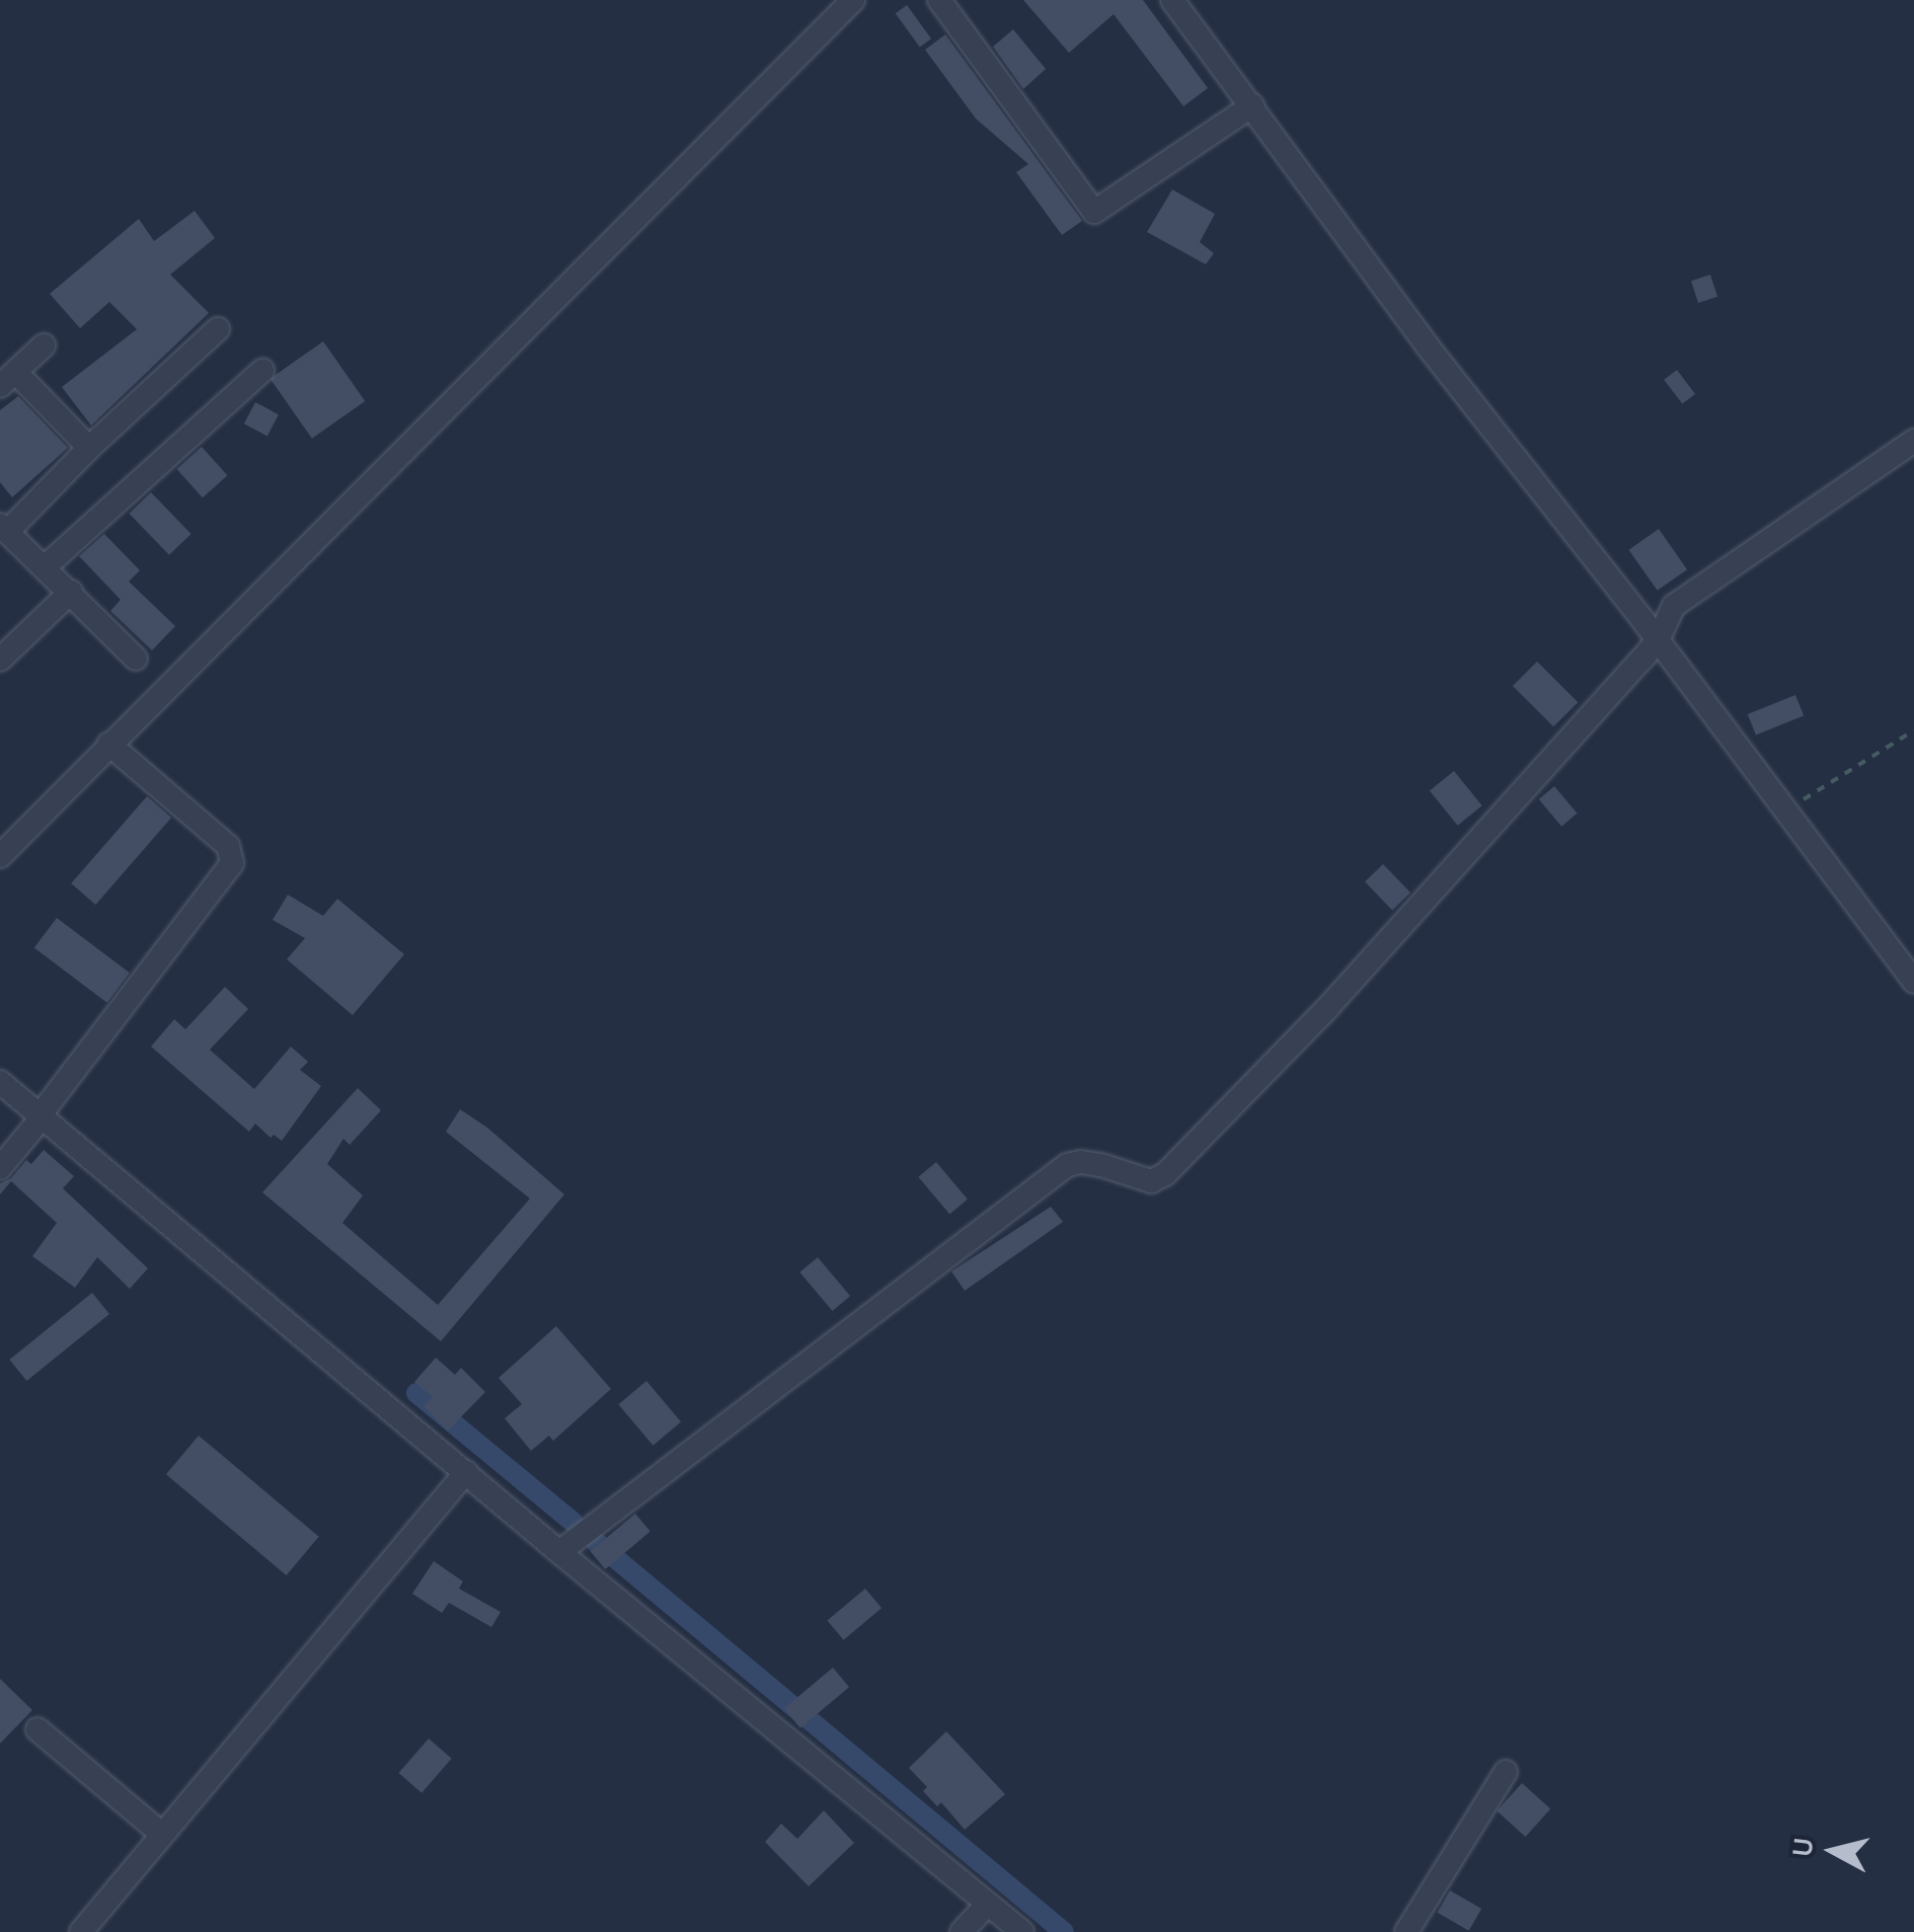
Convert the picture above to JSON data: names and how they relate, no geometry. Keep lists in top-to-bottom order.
{
  "north": "left"
}
